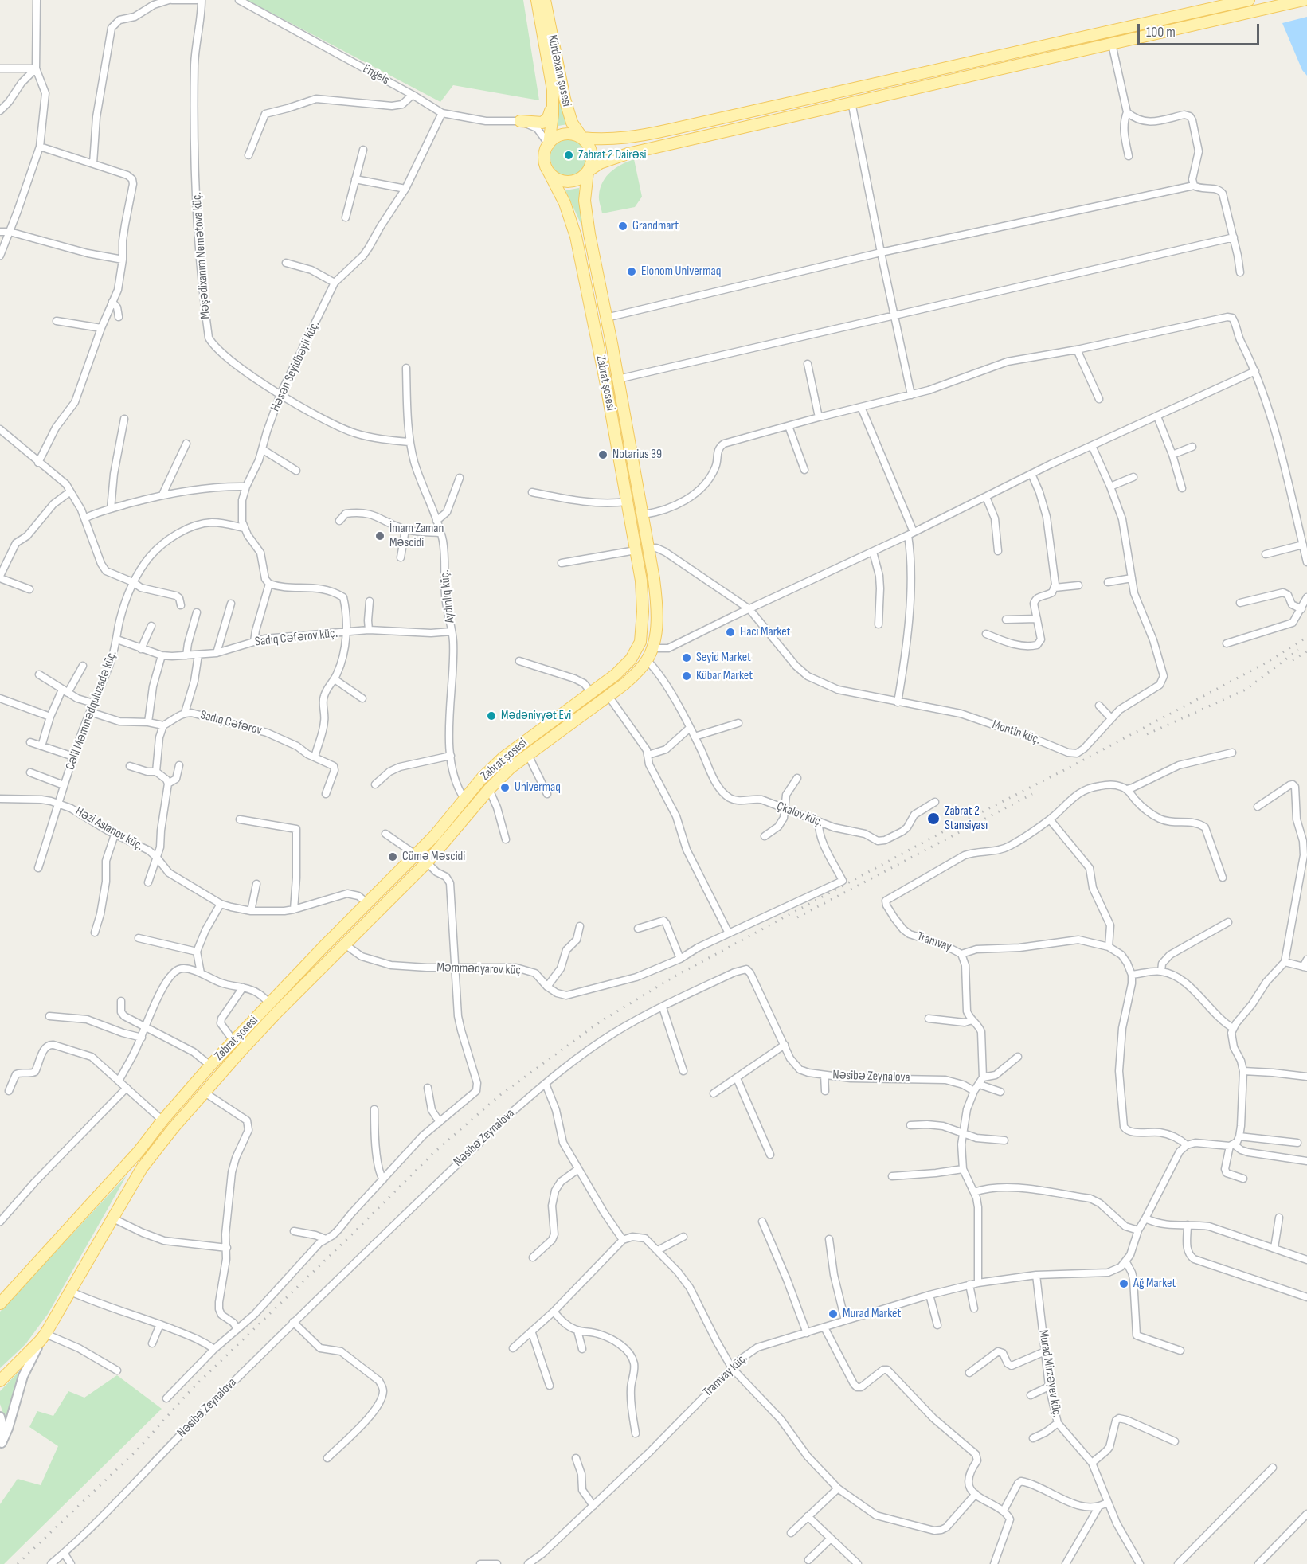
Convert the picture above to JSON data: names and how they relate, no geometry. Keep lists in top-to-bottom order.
{
  "streets": {
    "main road": ["Kürdəxanı şosesi", "Zabrat şosesi"],
    "street": [
      "Engels",
      "Məşədixanım Nemətova küç.",
      "Həsən Seyidbəyli küç.",
      "Aydınlıq küç.",
      "Sadıq Cəfərov küç.",
      "Cəlil Məmmədquluzadə küç.",
      "Sadıq Cəfərov",
      "Montin küç.",
      "Çkalov küç.",
      "Həzi Aslanov küç.",
      "Tramvay",
      "Məmmədyarov küç",
      "Nəsibə Zeynalova",
      "Murad Mirzəyev küç.",
      "Tramvay küç."
    ]
  },
  "crossings": [
    ["Kürdəxanı şosesi", "Zabrat şosesi"],
    ["Engels", "Həsən Seyidbəyli küç."],
    ["Məşədixanım Nemətova küç.", "Həsən Seyidbəyli küç."],
    ["Məşədixanım Nemətova küç.", "Aydınlıq küç."],
    ["Həsən Seyidbəyli küç.", "Sadıq Cəfərov küç."],
    ["Həsən Seyidbəyli küç.", "Cəlil Məmmədquluzadə küç."],
    ["Zabrat şosesi", "Aydınlıq küç."],
    ["Zabrat şosesi", "Montin küç."],
    ["Zabrat şosesi", "Çkalov küç."],
    ["Zabrat şosesi", "Həzi Aslanov küç."],
    ["Zabrat şosesi", "Məmmədyarov küç"],
    ["Aydınlıq küç.", "Sadıq Cəfərov küç."],
    ["Sadıq Cəfərov küç.", "Cəlil Məmmədquluzadə küç."],
    ["Cəlil Məmmədquluzadə küç.", "Həzi Aslanov küç."],
    ["Çkalov küç.", "Məmmədyarov küç"],
    ["Murad Mirzəyev küç.", "Tramvay küç."]
  ],
  "places": [
    "Zabrat 2 Dairəsi",
    "Grandmart",
    "Elonom Univermaq",
    "Notarius 39",
    "İmam Zaman Məscidi",
    "Hacı Market",
    "Seyid Market",
    "Kübar Market",
    "Mədəniyyət Evi",
    "Univermaq",
    "Zabrat 2 Stansiyası",
    "Cümə Məscidi",
    "Ağ Market",
    "Murad Market"
  ],
  "scale_bar": "100 m"
}
